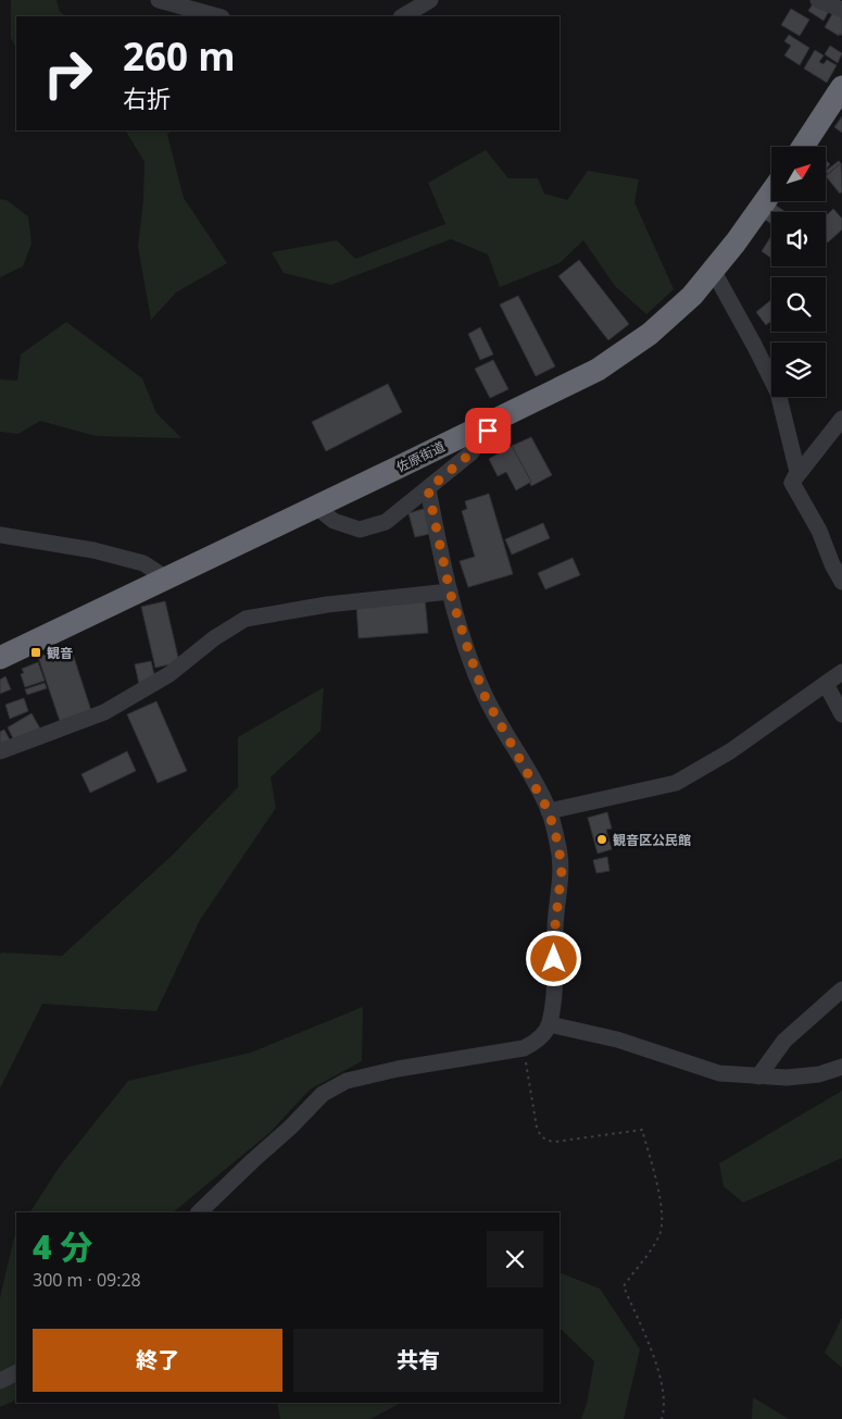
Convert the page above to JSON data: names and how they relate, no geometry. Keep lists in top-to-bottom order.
{
  "streets": {
    "highway": ["佐原街道"]
  },
  "places": {
    "transit": ["観音"],
    "other": ["観音区公民館"]
  },
  "north": "top right",
  "page": {
    "turn": ["260 m", "右折"],
    "heading": ["4 分", "300 m · 09:28"],
    "buttons": ["終了", "共有"]
  }
}
